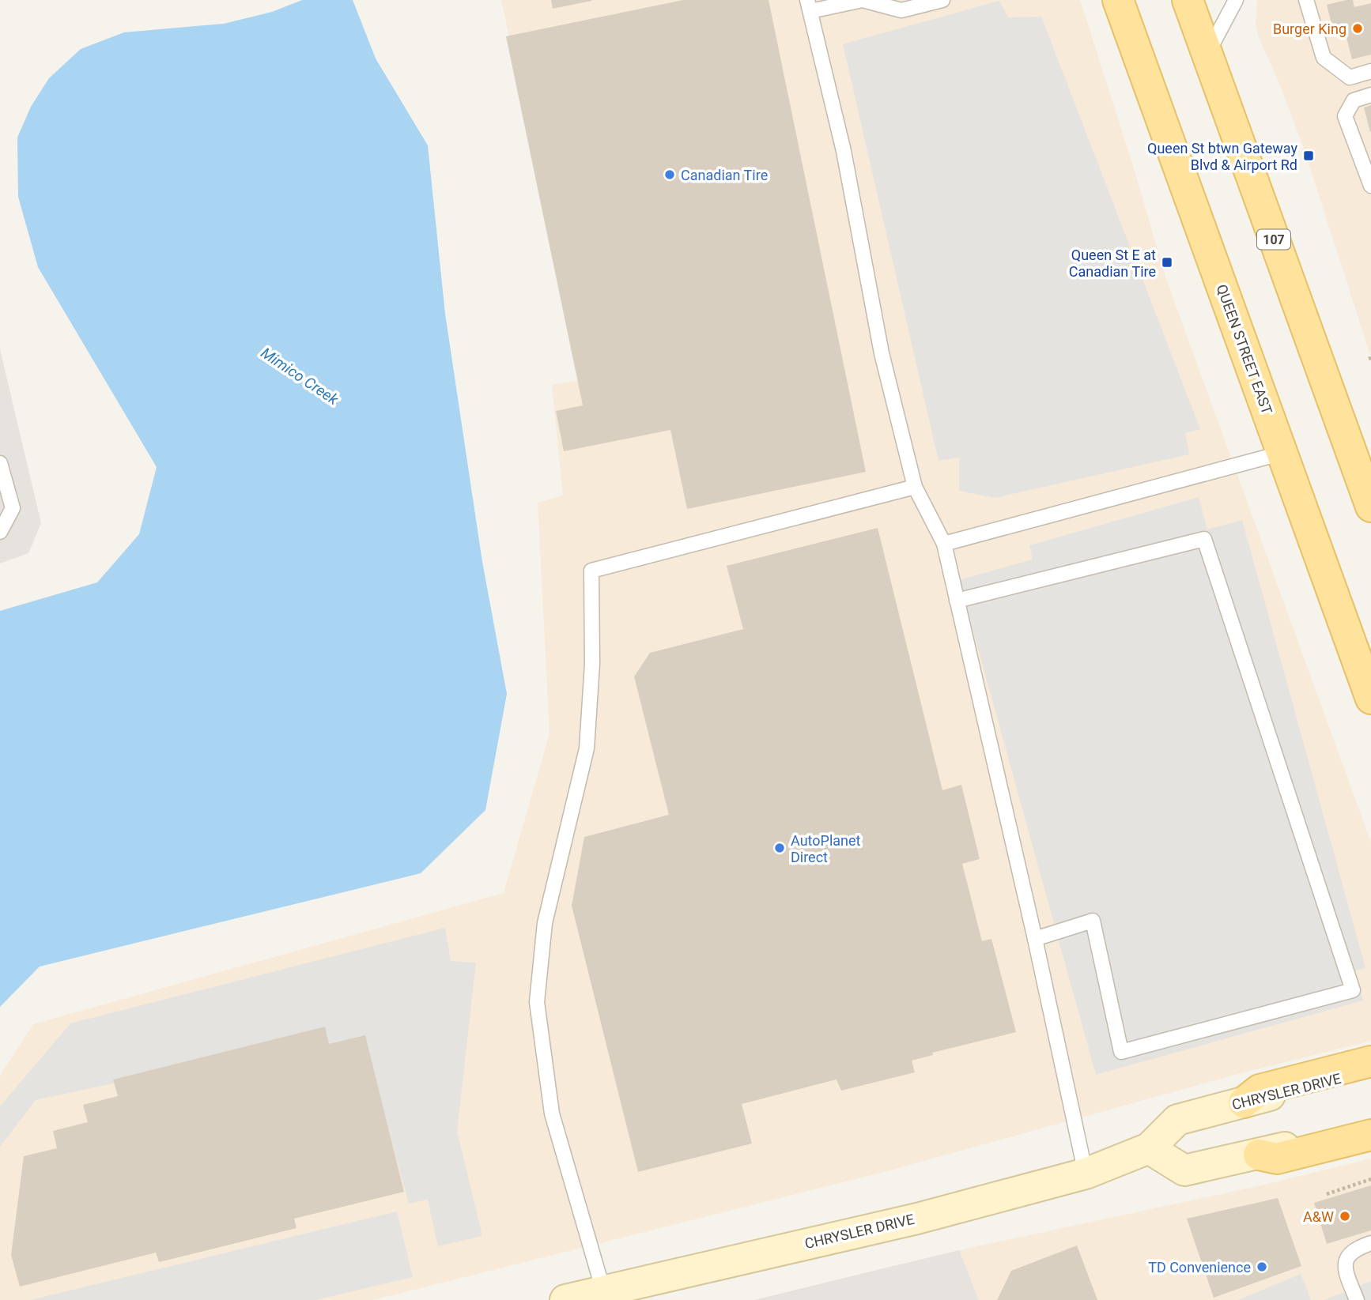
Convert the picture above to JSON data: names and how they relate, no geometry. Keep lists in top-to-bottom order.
{
  "streets": {
    "main road": ["107", "QUEEN STREET EAST"],
    "street": ["CHRYSLER DRIVE"]
  },
  "water": ["Mimico Creek"],
  "places": {
    "other": [
      "Burger King",
      "Canadian Tire",
      "AutoPlanet Direct",
      "A&W",
      "TD Convenience"
    ],
    "transit": ["Queen St btwn Gateway Blvd & Airport Rd", "Queen St E at Canadian Tire"]
  }
}
